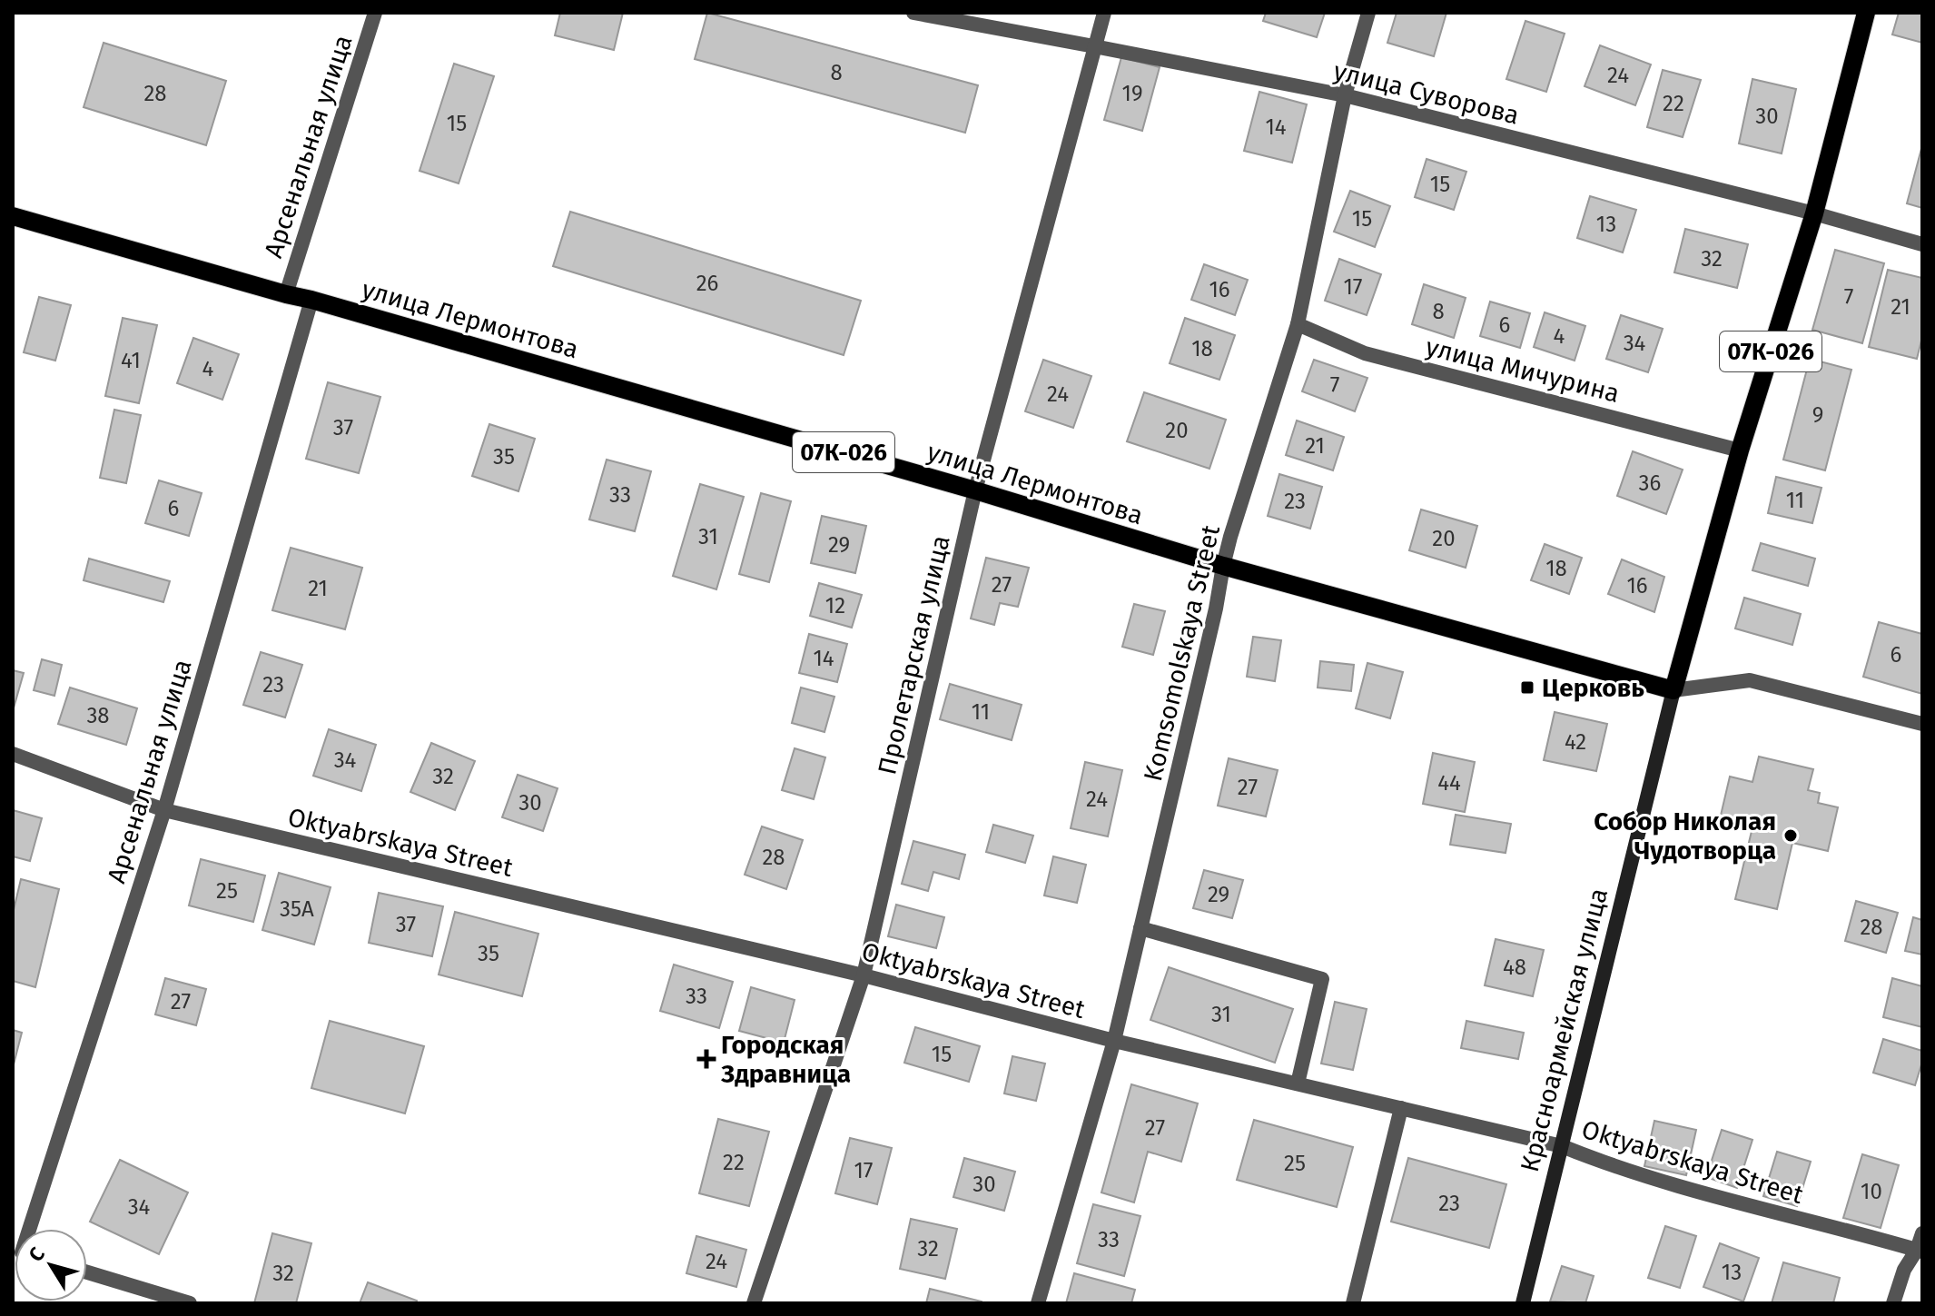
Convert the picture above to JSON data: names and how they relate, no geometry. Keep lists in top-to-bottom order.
{
  "streets": {
    "main road": ["улица Лермонтова", "07К-026", "Красноармейская улица"],
    "street": [
      "улица Суворова",
      "Арсенальная улица",
      "улица Мичурина",
      "Komsomolskaya Street",
      "Пролетарская улица",
      "Oktyabrskaya Street"
    ]
  },
  "crossings": [
    ["улица Суворова", "Komsomolskaya Street"],
    ["улица Суворова", "Пролетарская улица"],
    ["улица Суворова", "Красноармейская улица"],
    ["Арсенальная улица", "улица Лермонтова"],
    ["Арсенальная улица", "Oktyabrskaya Street"],
    ["улица Лермонтова", "Komsomolskaya Street"],
    ["улица Лермонтова", "Пролетарская улица"],
    ["улица Лермонтова", "Красноармейская улица"],
    ["улица Мичурина", "Komsomolskaya Street"],
    ["улица Мичурина", "Красноармейская улица"],
    ["Komsomolskaya Street", "Oktyabrskaya Street"],
    ["Пролетарская улица", "Oktyabrskaya Street"],
    ["Oktyabrskaya Street", "Красноармейская улица"]
  ],
  "places": {
    "transit": ["Церковь"],
    "other": ["Собор Николая Чудотворца"],
    "health": ["Городская Здравница"]
  },
  "house_numbers": [
    "8",
    "24",
    "28",
    "19",
    "22",
    "30",
    "15",
    "14",
    "15",
    "15",
    "13",
    "32",
    "26",
    "17",
    "16",
    "7",
    "21",
    "8",
    "6",
    "4",
    "34",
    "18",
    "41",
    "4",
    "7",
    "24",
    "9",
    "37",
    "20",
    "21",
    "35",
    "36",
    "33",
    "11",
    "23",
    "6",
    "31",
    "20",
    "29",
    "18",
    "27",
    "16",
    "21",
    "12",
    "6",
    "14",
    "23",
    "11",
    "38",
    "42",
    "34",
    "32",
    "44",
    "27",
    "24",
    "30",
    "28",
    "25",
    "29",
    "35А",
    "37",
    "28",
    "35",
    "48",
    "33",
    "27",
    "31",
    "15",
    "27",
    "22",
    "25",
    "17",
    "30",
    "10",
    "23",
    "34",
    "33",
    "32",
    "24",
    "13",
    "32"
  ],
  "north": "top left"
}
